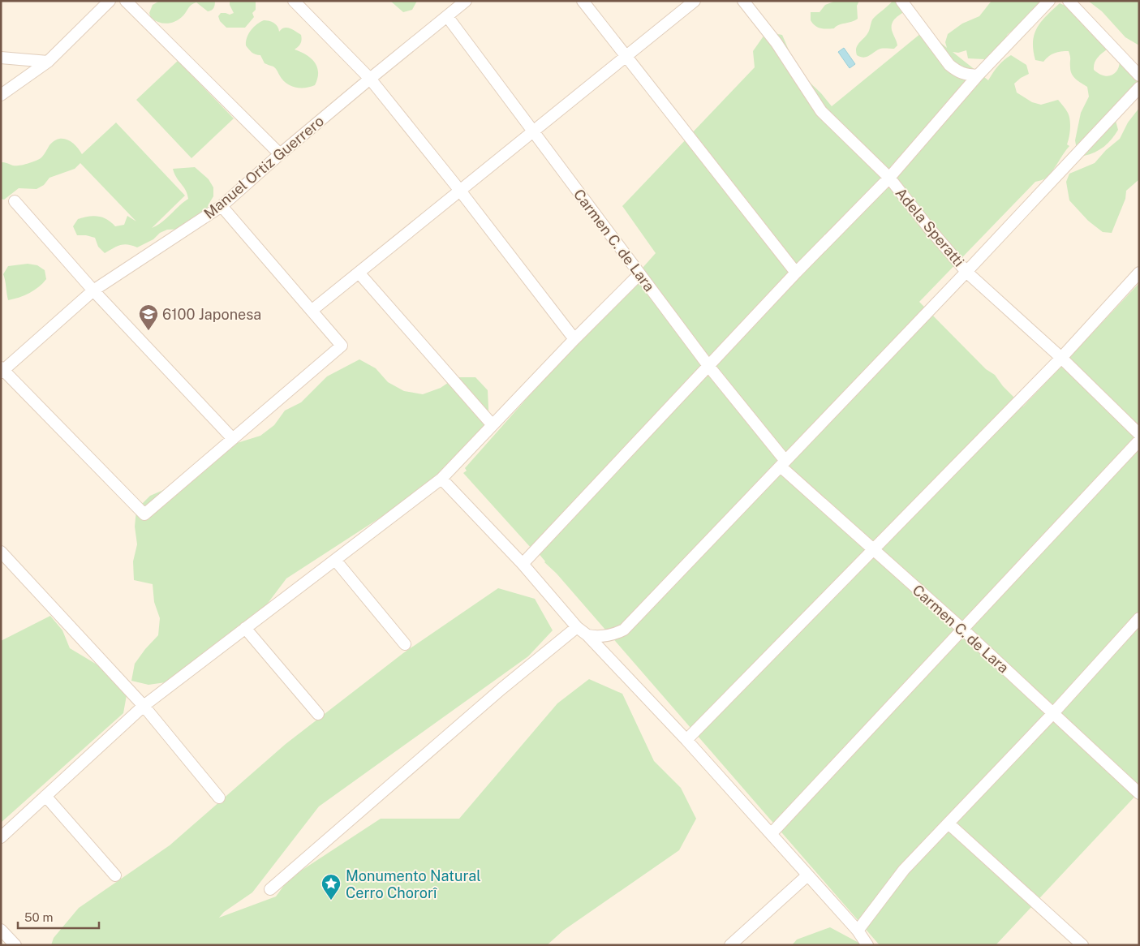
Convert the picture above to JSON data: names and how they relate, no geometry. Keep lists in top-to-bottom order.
{
  "streets": {
    "street": ["Manuel Ortiz Guerrero", "Adela Speratti", "Carmen C. de Lara"]
  },
  "crossings": [
    ["Manuel Ortiz Guerrero", "Carmen C. de Lara"]
  ],
  "places": {
    "school or university": ["6100 Japonesa"],
    "place": ["Monumento Natural Cerro Chororî"]
  },
  "scale_bar": "50 m"
}
